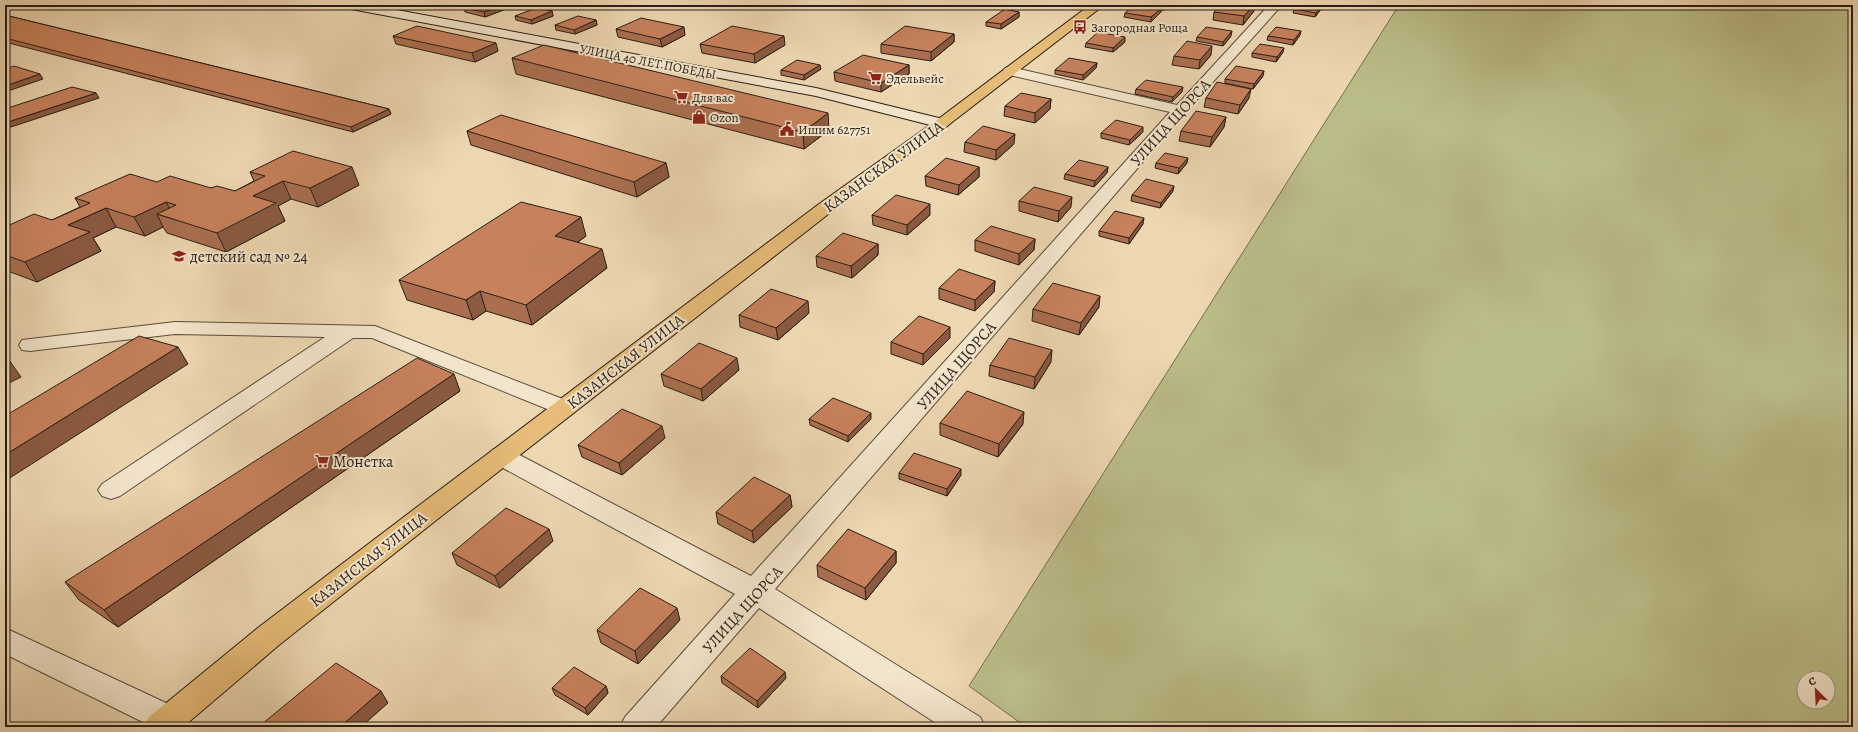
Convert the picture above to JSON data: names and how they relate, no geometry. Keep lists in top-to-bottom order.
{
  "streets": {
    "main road": ["КАЗАНСКАЯ УЛИЦА"],
    "street": ["УЛИЦА 40 ЛЕТ ПОБЕДЫ", "УЛИЦА ЩОРСА"]
  },
  "crossings": [
    ["УЛИЦА 40 ЛЕТ ПОБЕДЫ", "КАЗАНСКАЯ УЛИЦА"]
  ],
  "places": {
    "bus stop": ["Загородная Роща"],
    "supermarket": ["Эдельвейс", "Для вас", "Монетка"],
    "shop": ["Ozon"],
    "public building": ["Ишим 627751"],
    "school or university": ["детский сад № 24"]
  },
  "north": "top left"
}
